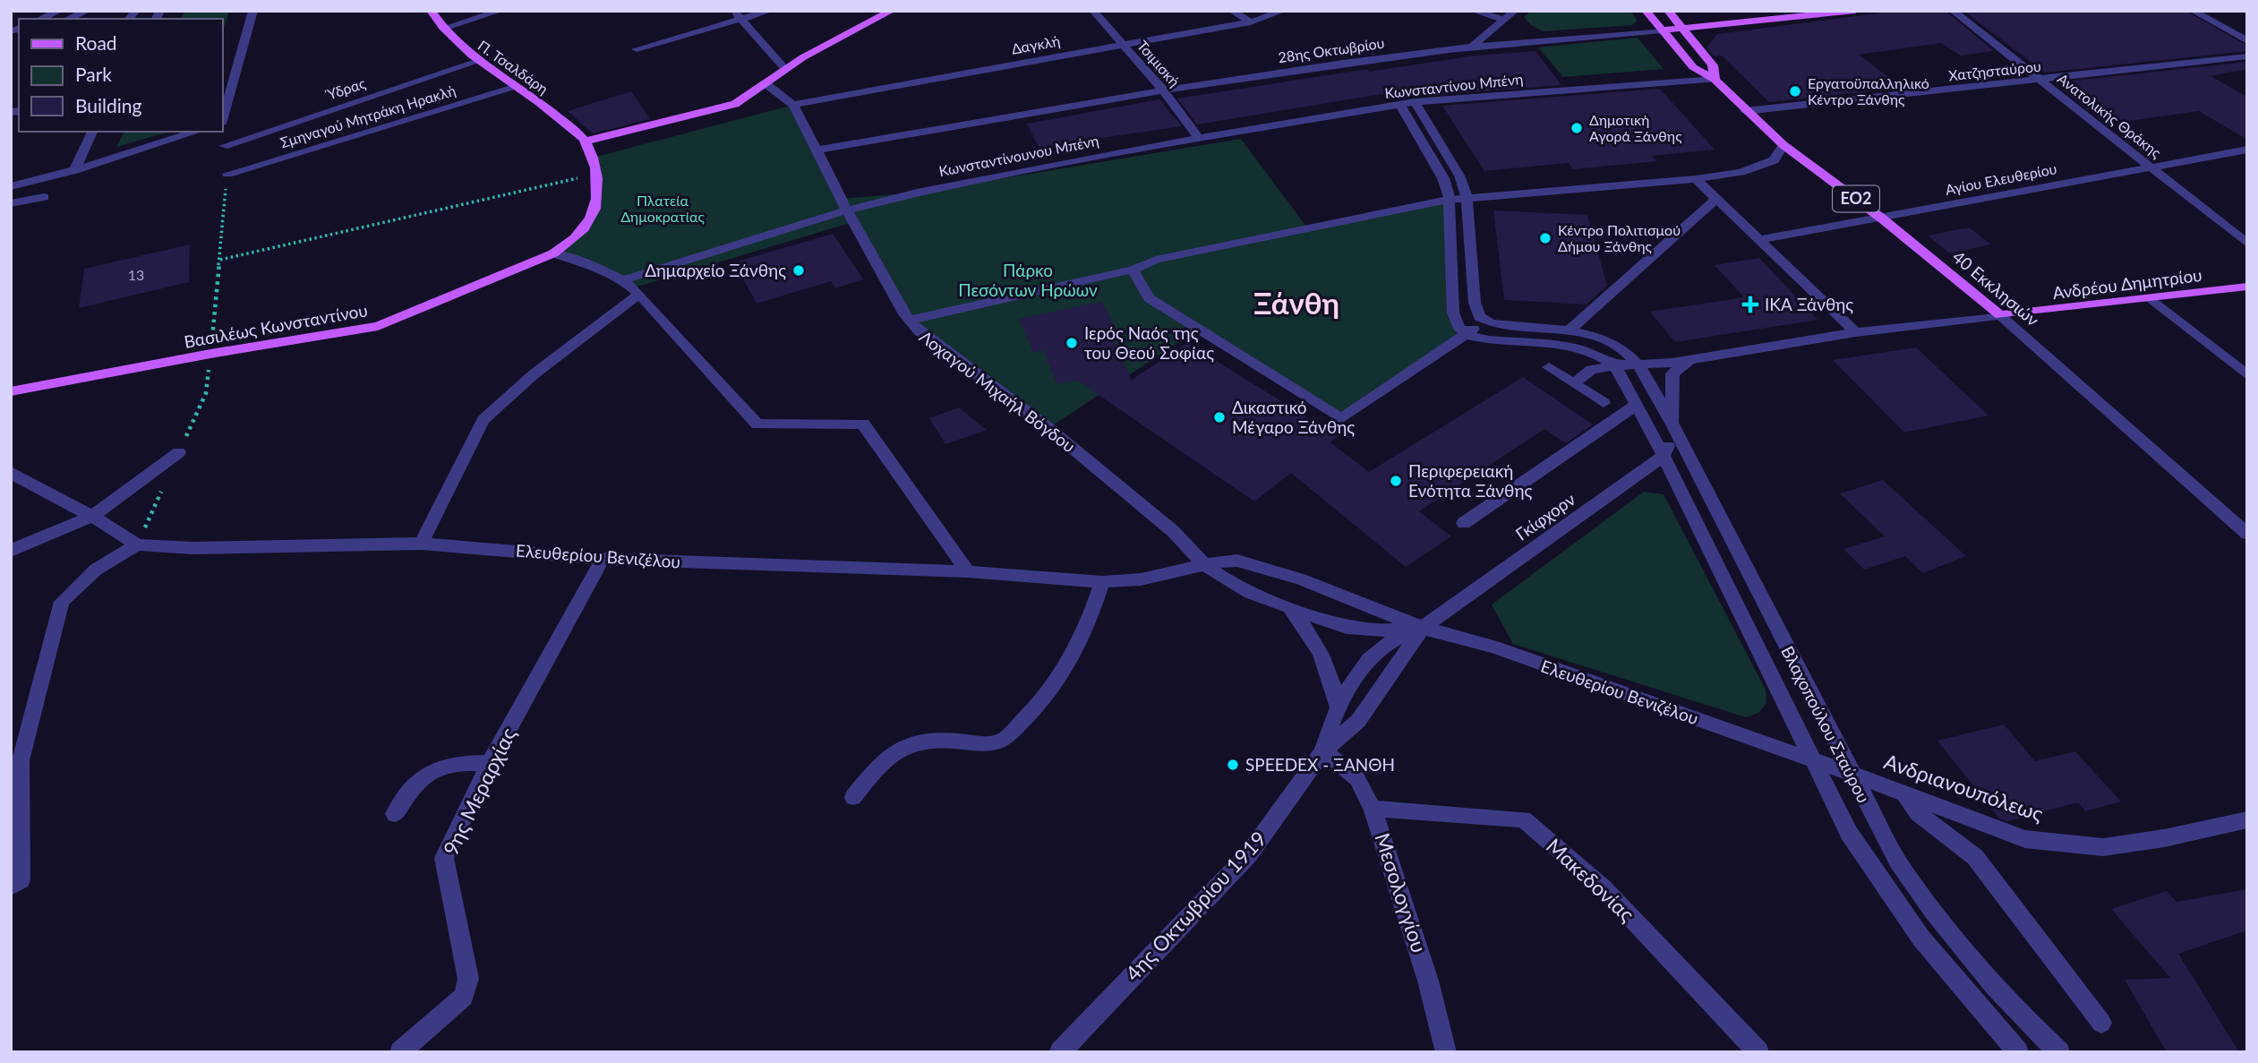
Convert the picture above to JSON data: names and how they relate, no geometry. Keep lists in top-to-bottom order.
{
  "streets": {
    "main road": [
      "28ης Οκτωβρίου",
      "Π. Τσαλδάρη",
      "ΕΟ2",
      "Ανδρέου Δημητρίου",
      "40 Εκκλησιών",
      "Βασιλέως Κωνσταντίνου"
    ],
    "street": [
      "Δαγκλή",
      "Τσιμισκή",
      "Χατζησταύρου",
      "Κωνσταντίνου Μπένη",
      "Ύδρας",
      "Ανατολικής Θράκης",
      "Σμηναγού Μητράκη Ηρακλή",
      "Κωνσταντίνουνου Μπένη",
      "Αγίου Ελευθερίου",
      "Λοχαγού Μιχαήλ Βόγδου",
      "Γκίφχορν",
      "Ελευθερίου Βενιζέλου",
      "Βλαχοπούλου Σταύρου",
      "Ανδριανουπόλεως",
      "9ης Μεραρχίας",
      "Μακεδονίας",
      "Μεσολογγίου",
      "4ης Οκτωβρίου 1919"
    ]
  },
  "crossings": [
    ["Δαγκλή", "Τσιμισκή"],
    ["Δαγκλή", "Λοχαγού Μιχαήλ Βόγδου"],
    ["28ης Οκτωβρίου", "Τσιμισκή"],
    ["28ης Οκτωβρίου", "40 Εκκλησιών"],
    ["28ης Οκτωβρίου", "Λοχαγού Μιχαήλ Βόγδου"],
    ["Τσιμισκή", "Κωνσταντίνου Μπένη"],
    ["Τσιμισκή", "Κωνσταντίνουνου Μπένη"],
    ["Π. Τσαλδάρη", "Ύδρας"],
    ["Π. Τσαλδάρη", "Σμηναγού Μητράκη Ηρακλή"],
    ["Π. Τσαλδάρη", "Βασιλέως Κωνσταντίνου"],
    ["Χατζησταύρου", "Ανατολικής Θράκης"],
    ["Χατζησταύρου", "40 Εκκλησιών"],
    ["Κωνσταντίνου Μπένη", "Κωνσταντίνουνου Μπένη"],
    ["Κωνσταντίνου Μπένη", "40 Εκκλησιών"],
    ["Ανατολικής Θράκης", "Αγίου Ελευθερίου"],
    ["Κωνσταντίνουνου Μπένη", "Λοχαγού Μιχαήλ Βόγδου"],
    ["Αγίου Ελευθερίου", "40 Εκκλησιών"],
    ["Ανδρέου Δημητρίου", "40 Εκκλησιών"],
    ["Ανδρέου Δημητρίου", "Βλαχοπούλου Σταύρου"],
    ["Λοχαγού Μιχαήλ Βόγδου", "Γκίφχορν"],
    ["Λοχαγού Μιχαήλ Βόγδου", "Ελευθερίου Βενιζέλου"],
    ["Λοχαγού Μιχαήλ Βόγδου", "4ης Οκτωβρίου 1919"],
    ["Γκίφχορν", "Ελευθερίου Βενιζέλου"],
    ["Γκίφχορν", "Βλαχοπούλου Σταύρου"],
    ["Γκίφχορν", "4ης Οκτωβρίου 1919"],
    ["Ελευθερίου Βενιζέλου", "Βλαχοπούλου Σταύρου"],
    ["Ελευθερίου Βενιζέλου", "Ανδριανουπόλεως"],
    ["Ελευθερίου Βενιζέλου", "9ης Μεραρχίας"],
    ["Ελευθερίου Βενιζέλου", "4ης Οκτωβρίου 1919"],
    ["Βλαχοπούλου Σταύρου", "Ανδριανουπόλεως"],
    ["Μακεδονίας", "Μεσολογγίου"],
    ["Μεσολογγίου", "4ης Οκτωβρίου 1919"]
  ],
  "districts": ["Ξάνθη"],
  "parks": ["Πλατεία Δημοκρατίας", "Πάρκο Πεσόντων Ηρώων"],
  "places": {
    "other": [
      "Εργατοϋπαλληλικό Κέντρο Ξάνθης",
      "Δημοτική Αγορά Ξάνθης",
      "Κέντρο Πολιτισμού Δήμου Ξάνθης",
      "Δημαρχείο Ξάνθης",
      "Ιερός Ναός της του Θεού Σοφίας",
      "Δικαστικό Μέγαρο Ξάνθης",
      "Περιφερειακή Ενότητα Ξάνθης",
      "SPEEDEX - ΞΑΝΘΗ"
    ],
    "health": ["ΙΚΑ Ξάνθης"]
  },
  "house_numbers": ["13"],
  "legend": ["Road", "Park", "Building"]
}
